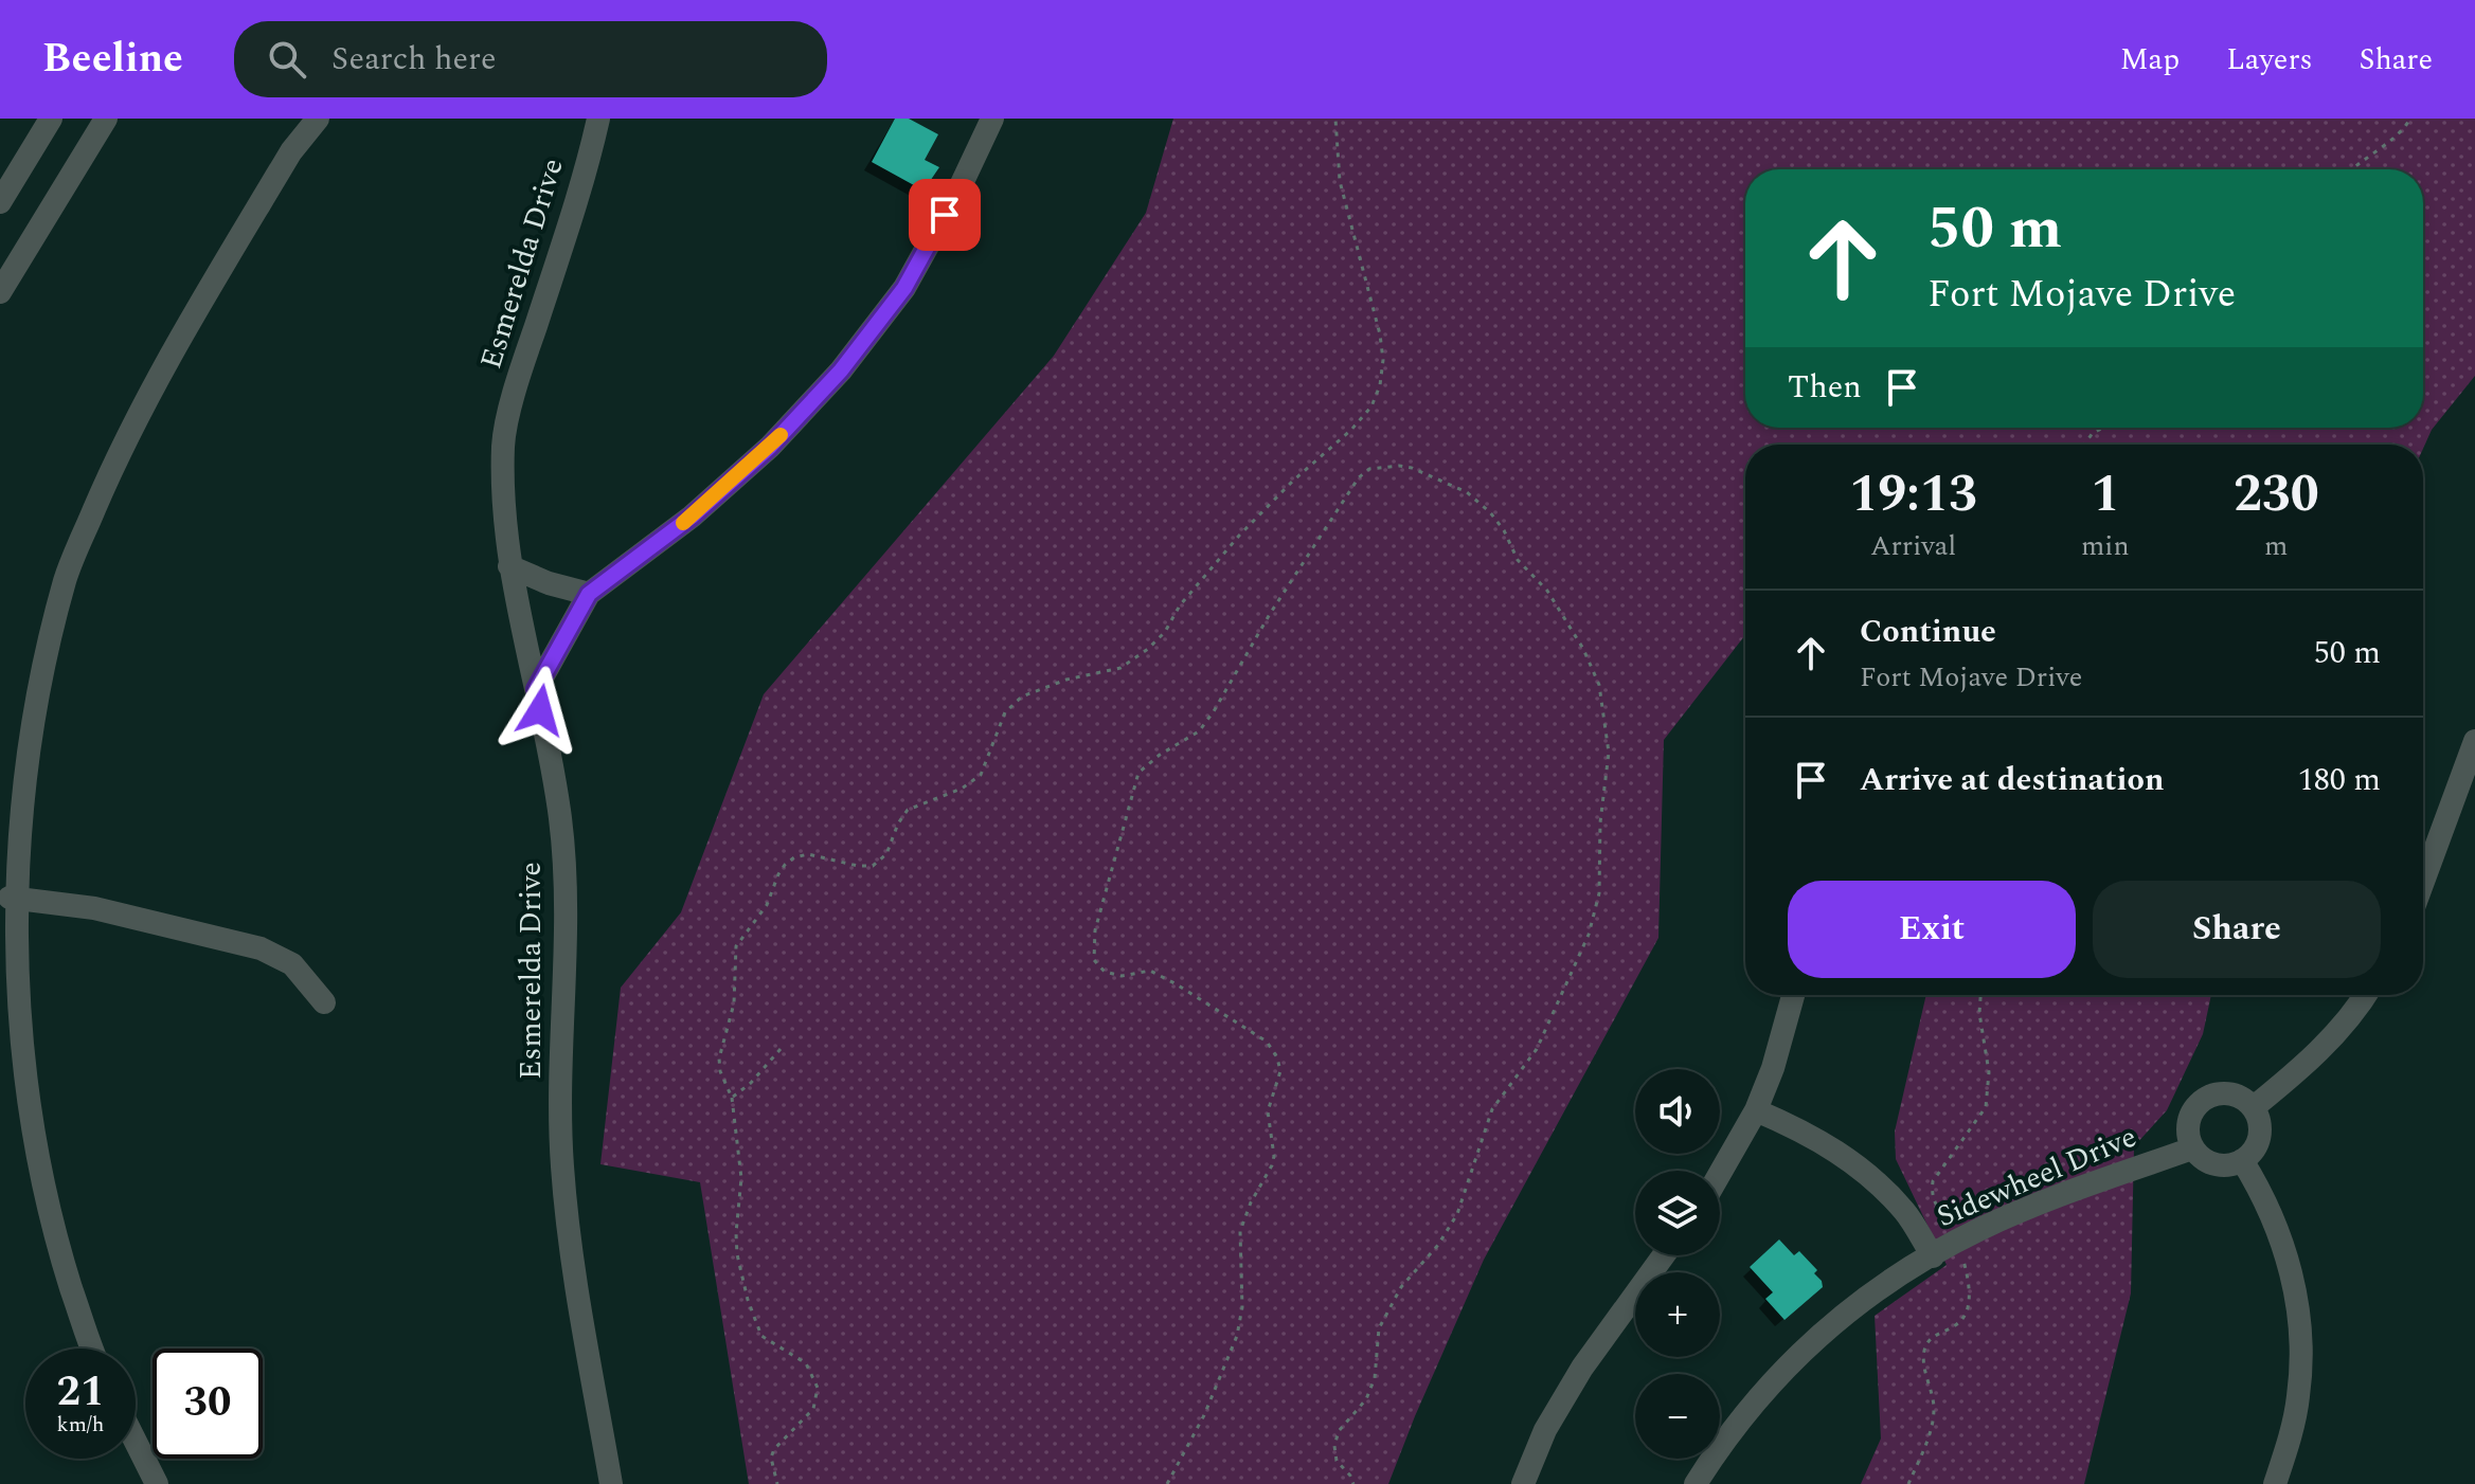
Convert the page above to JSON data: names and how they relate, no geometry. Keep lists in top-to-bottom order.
{
  "streets": {
    "street": ["Esmerelda Drive", "Sidewheel Drive"]
  },
  "page": {
    "header": "Beeline",
    "search": "Search here",
    "nav": ["Map", "Layers", "Share"],
    "turn": ["50 m", "Fort Mojave Drive"],
    "then": "Then",
    "eta": [
      "19:13",
      "Arrival",
      "1",
      "min",
      "230",
      "m"
    ],
    "list": [
      {
        "name": "Continue",
        "note": "Fort Mojave Drive",
        "value": "50 m"
      },
      {
        "name": "Arrive at destination",
        "value": "180 m"
      }
    ],
    "buttons": ["Exit", "Share"],
    "map_buttons": ["+", "−"],
    "speed": "21 km/h",
    "limit": "30"
  }
}
